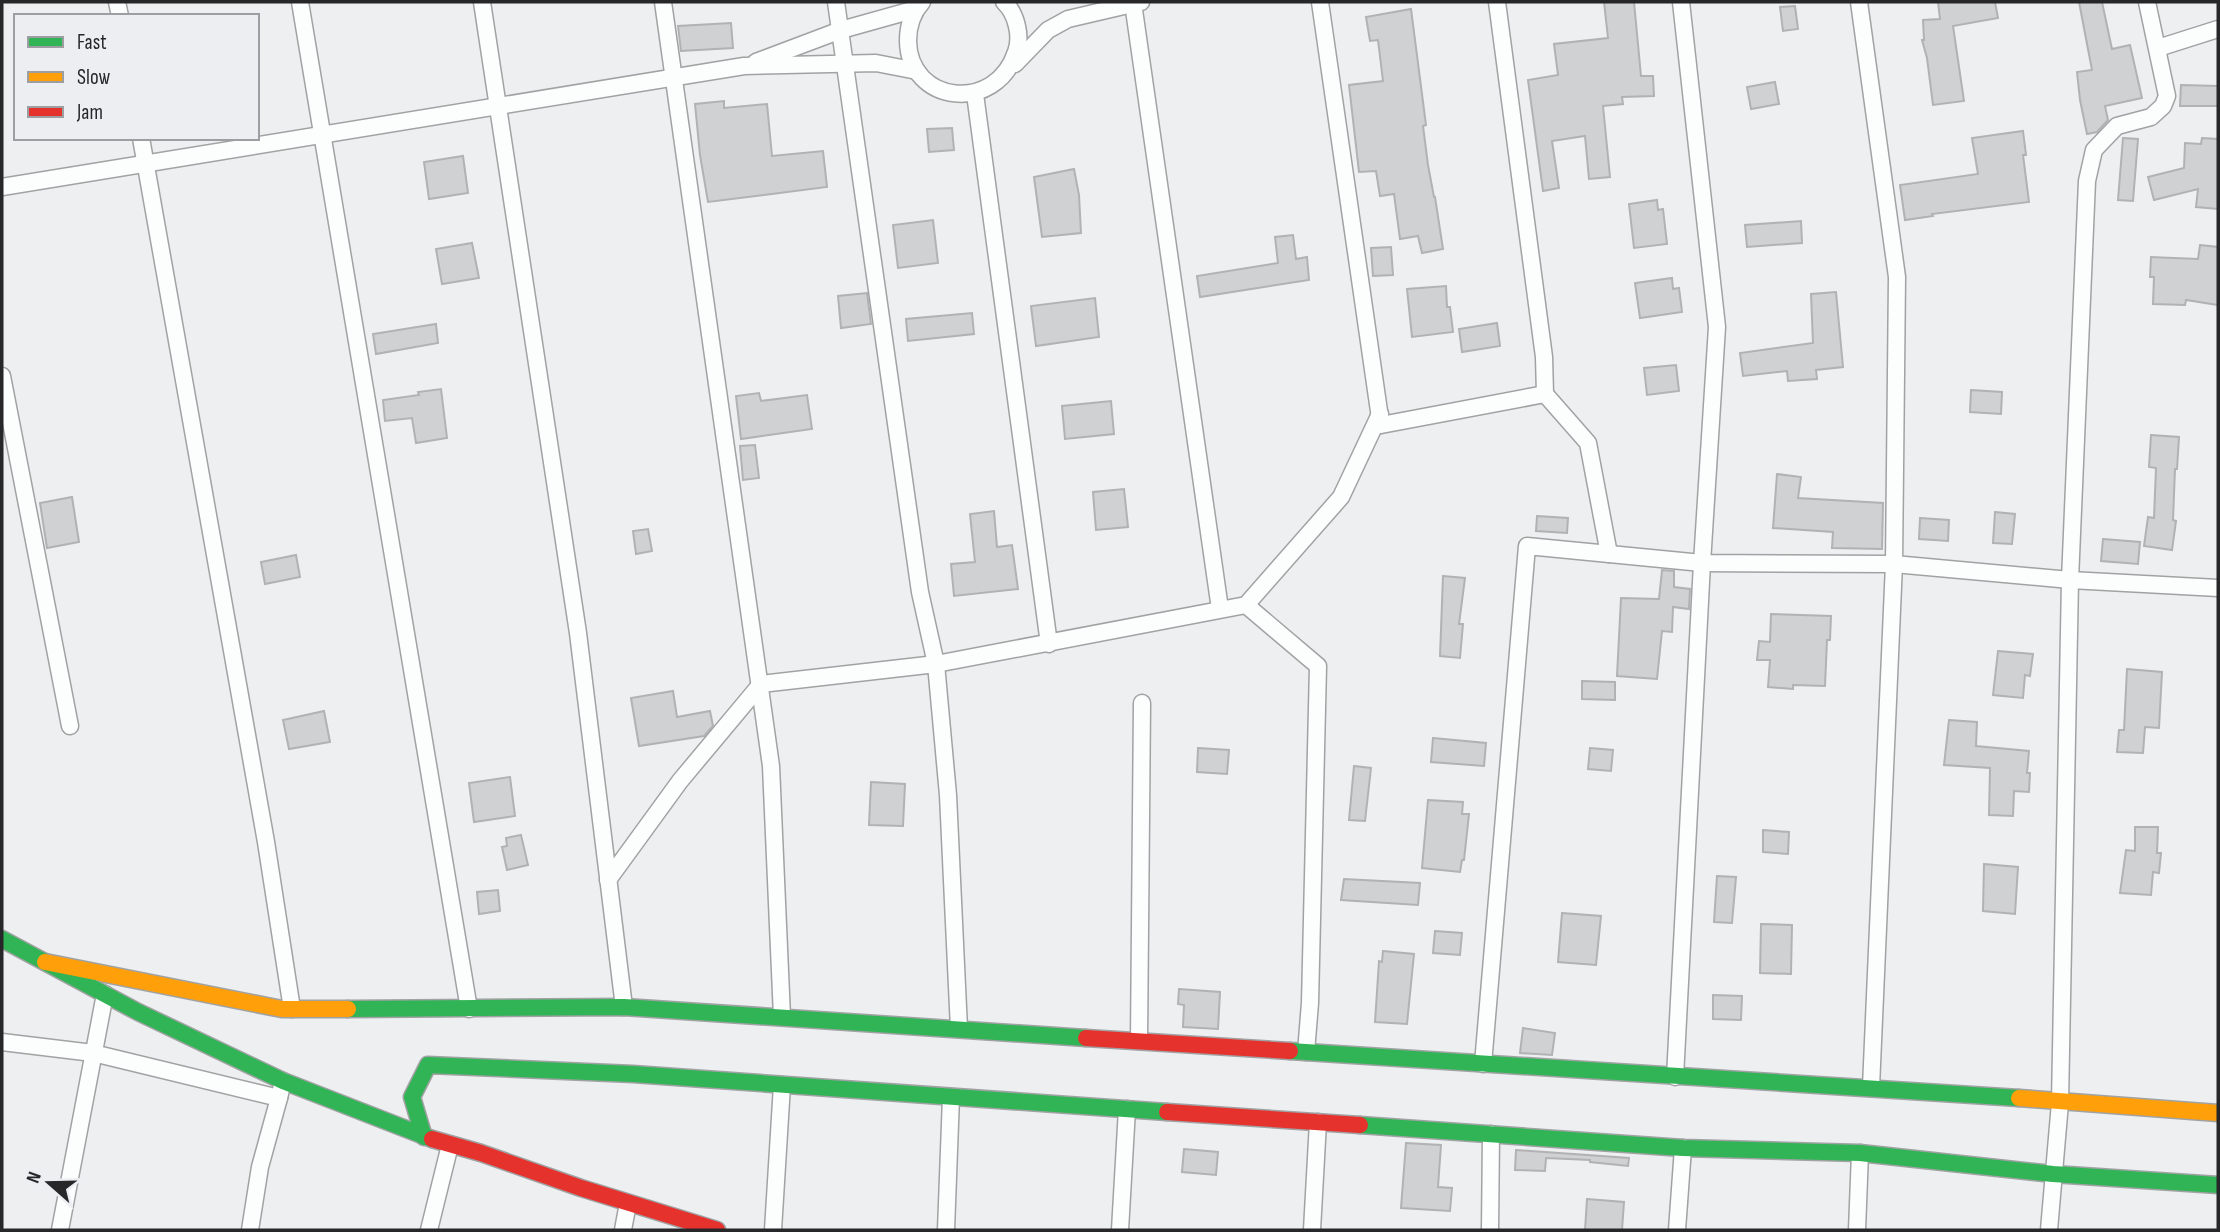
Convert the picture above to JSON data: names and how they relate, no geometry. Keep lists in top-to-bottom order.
{
  "legend": ["Fast", "Slow", "Jam"],
  "north": "left"
}
